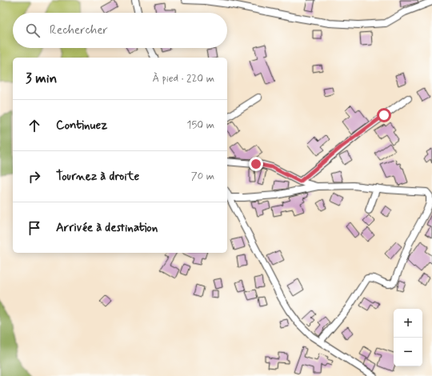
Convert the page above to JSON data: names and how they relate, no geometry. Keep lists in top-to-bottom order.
{
  "page": {
    "search": "Rechercher",
    "heading": ["3 min", "À pied · 220 m"],
    "list": [
      ["Continuez", "150 m"],
      ["Tournez à droite", "70 m"],
      "Arrivée à destination"
    ],
    "map_buttons": ["+", "−"]
  }
}
